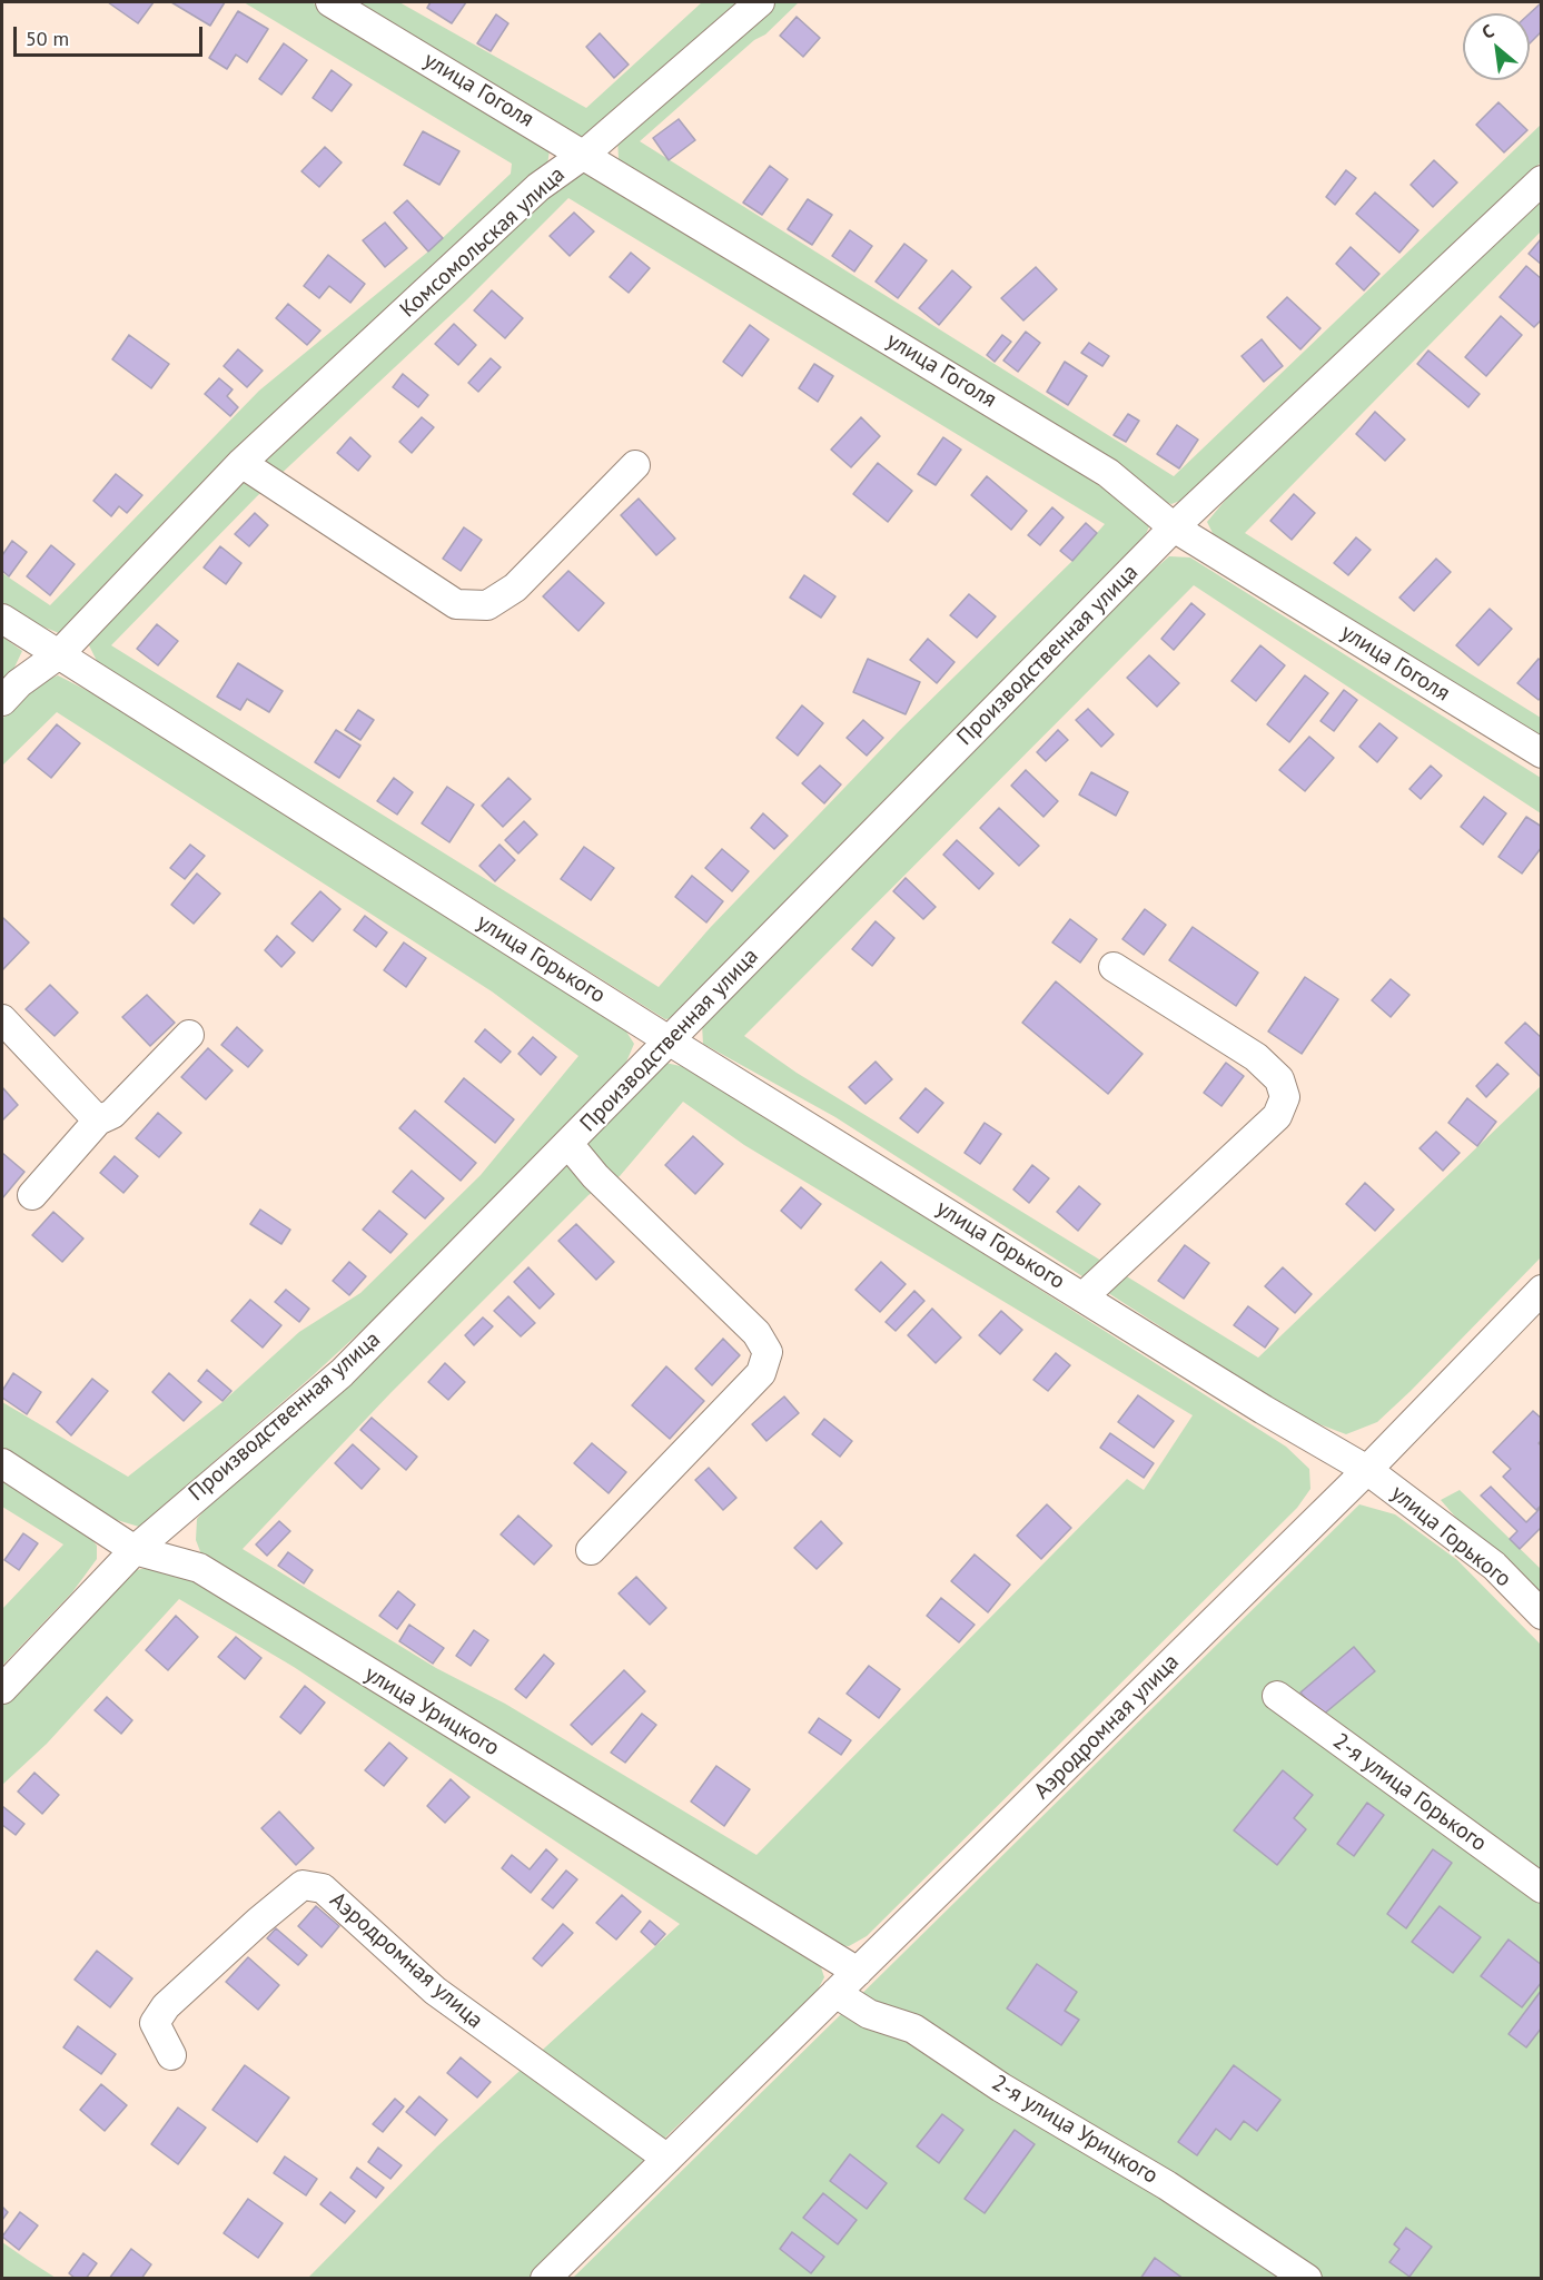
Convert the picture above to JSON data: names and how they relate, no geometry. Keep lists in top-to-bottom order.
{
  "streets": {
    "street": [
      "улица Гоголя",
      "Комсомольская улица",
      "Производственная улица",
      "улица Горького",
      "улица Урицкого",
      "Аэродромная улица",
      "2-я улица Горького",
      "2-я улица Урицкого"
    ]
  },
  "crossings": [
    ["улица Гоголя", "Комсомольская улица"],
    ["улица Гоголя", "Производственная улица"],
    ["Комсомольская улица", "улица Горького"],
    ["Производственная улица", "улица Горького"],
    ["Производственная улица", "улица Урицкого"],
    ["улица Горького", "Аэродромная улица"],
    ["улица Урицкого", "Аэродромная улица"],
    ["Аэродромная улица", "2-я улица Урицкого"]
  ],
  "scale_bar": "50 m",
  "north": "top left"
}
